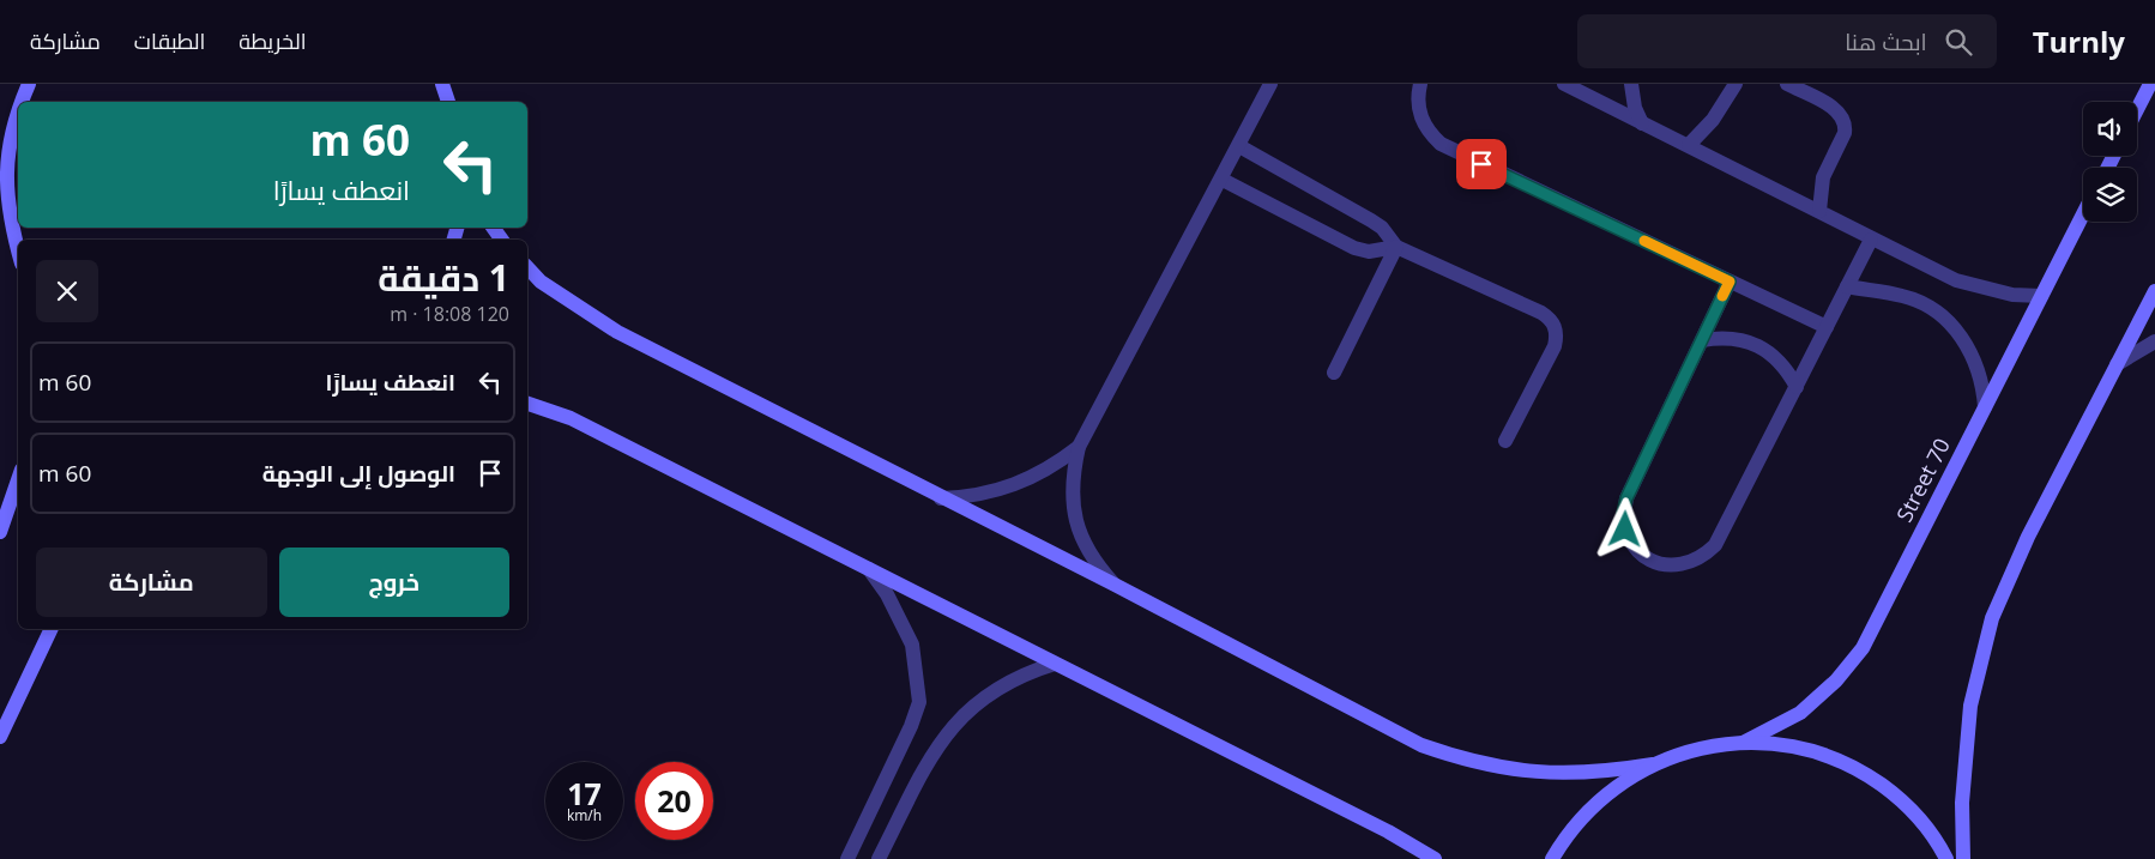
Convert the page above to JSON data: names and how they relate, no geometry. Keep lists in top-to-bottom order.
{
  "streets": {
    "main road": ["Street 70"]
  },
  "page": {
    "header": "Turnly",
    "search": "ابحث هنا",
    "nav": ["الخريطة", "الطبقات", "مشاركة"],
    "turn": ["60 m", "انعطف يسارًا"],
    "heading": ["1 دقيقة", "120 m · 18:08"],
    "list": [
      {
        "name": "انعطف يسارًا",
        "value": "60 m"
      },
      {
        "name": "الوصول إلى الوجهة",
        "value": "60 m"
      }
    ],
    "buttons": ["خروج", "مشاركة"],
    "speed": "17 km/h",
    "limit": "20"
  }
}
